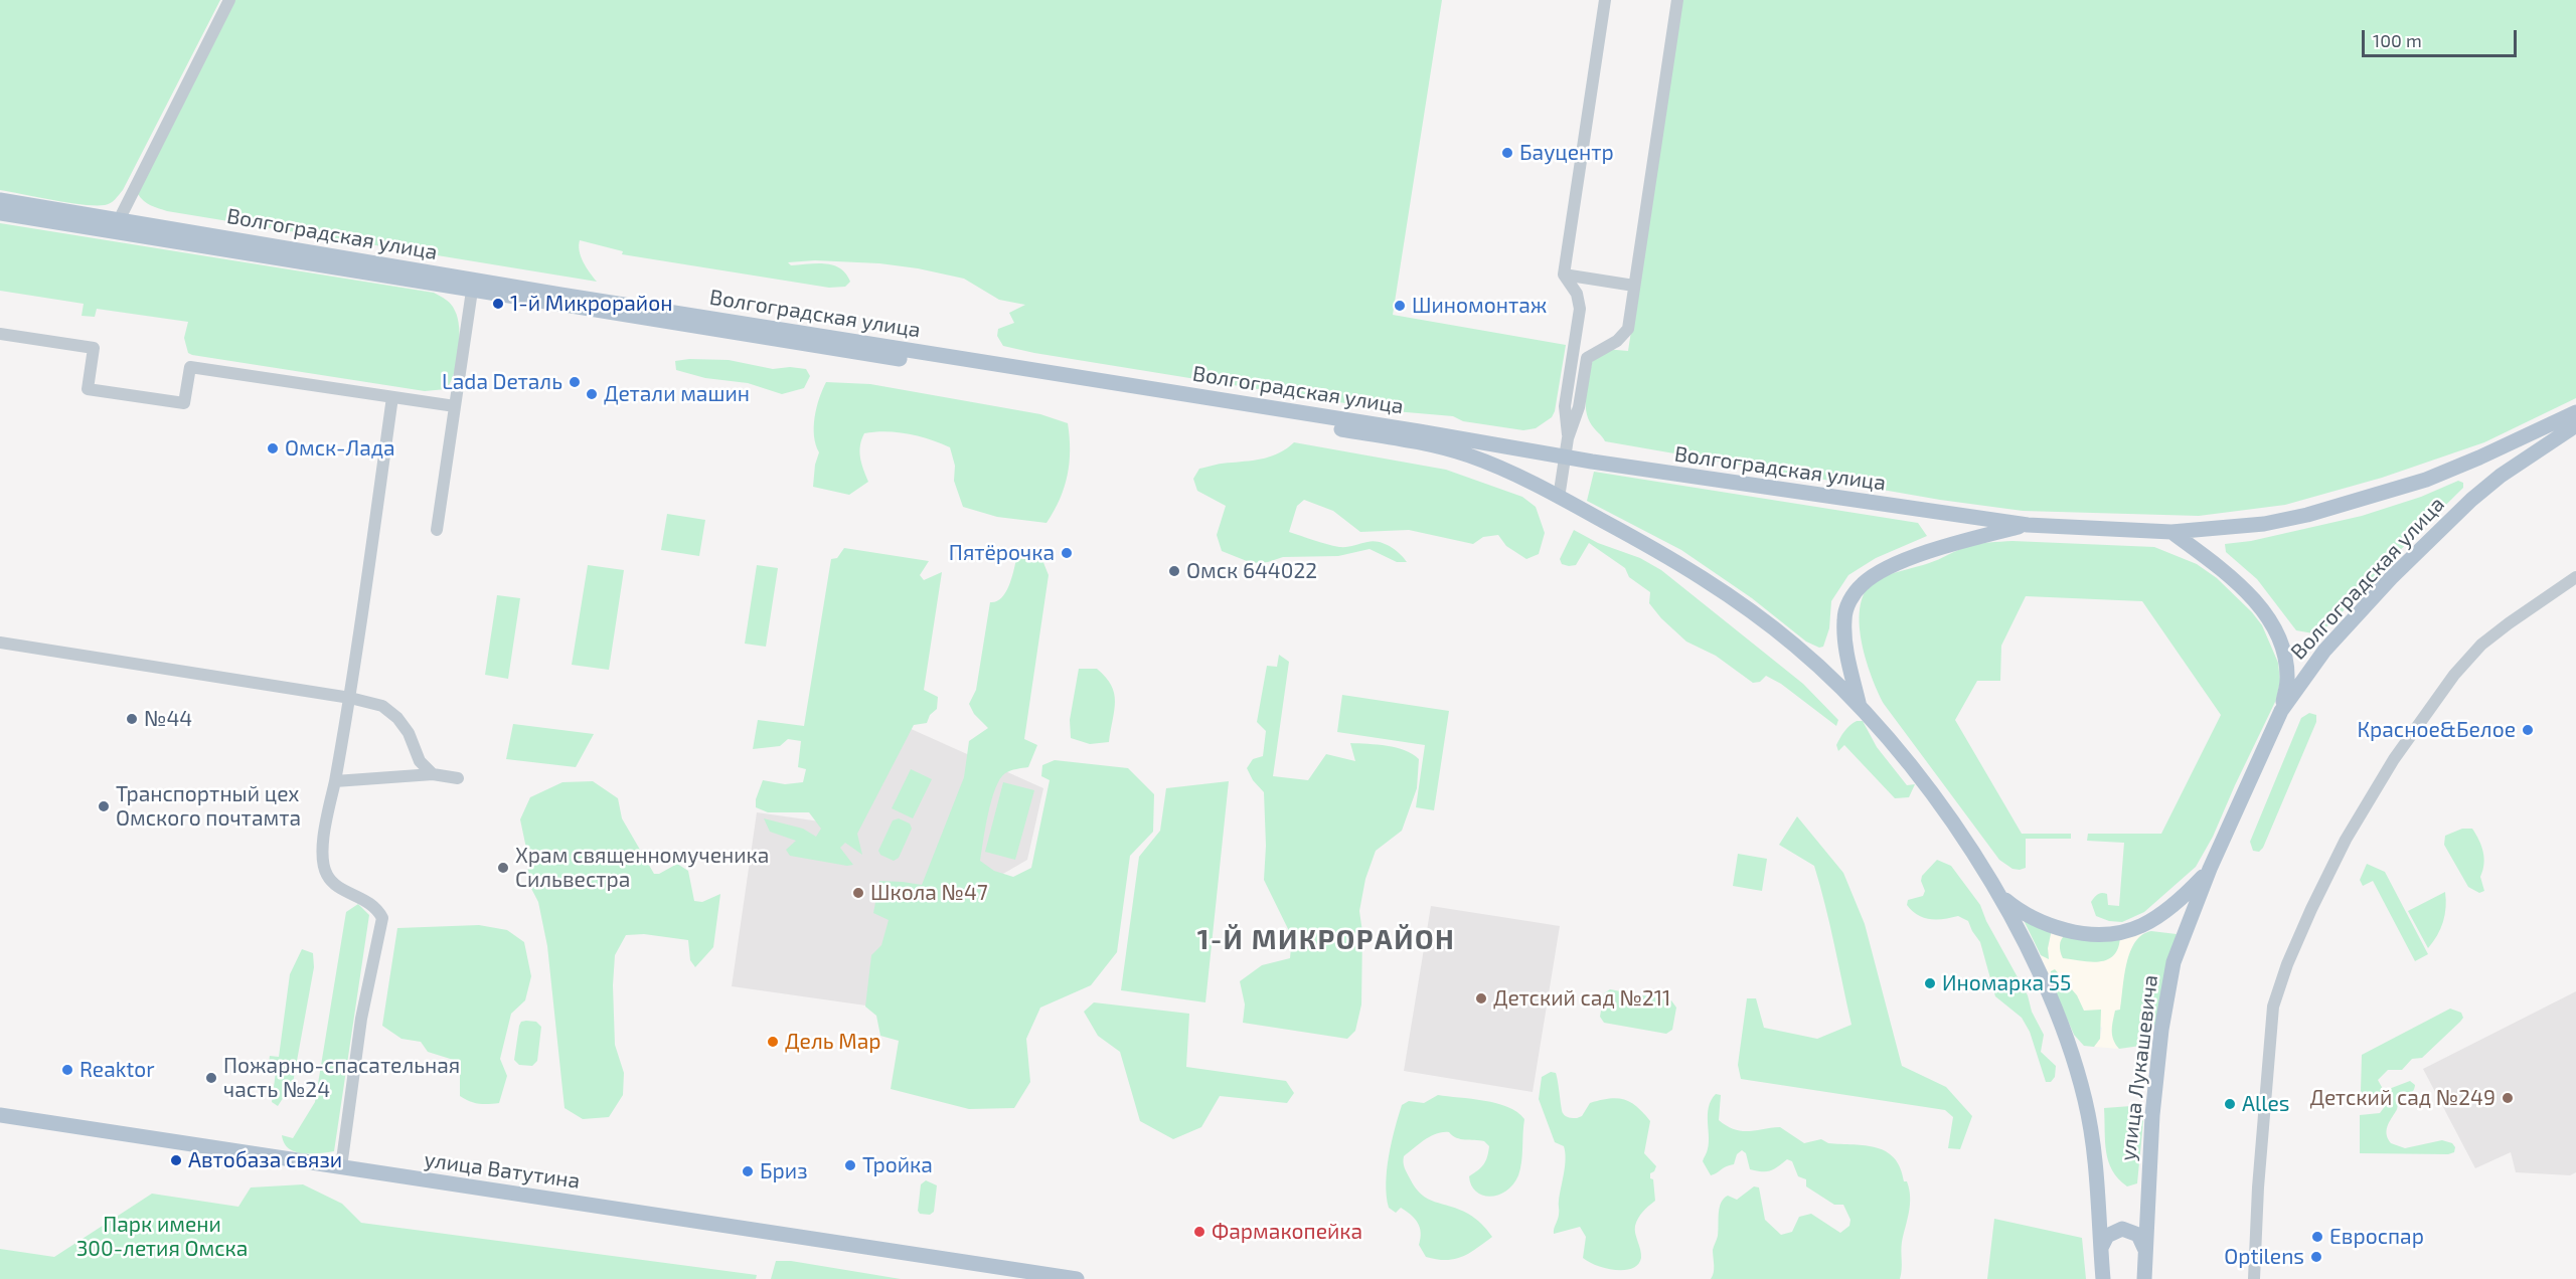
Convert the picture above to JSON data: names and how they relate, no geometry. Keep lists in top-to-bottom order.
{
  "streets": {
    "main road": ["Волгоградская улица", "улица Лукашевича", "улица Ватутина"]
  },
  "crossings": [
    ["Волгоградская улица", "улица Лукашевича"]
  ],
  "districts": ["1-Й МИКРОРАЙОН"],
  "parks": ["Парк имени 300-летия Омска"],
  "places": [
    "Бауцентр",
    "1-й Микрорайон",
    "Шиномонтаж",
    "Lada Dеталь",
    "Детали машин",
    "Омск-Лада",
    "Пятёрочка",
    "Омск 644022",
    "№44",
    "Красное&Белое",
    "Транспортный цех Омского почтамта",
    "Храм священномученика Сильвестра",
    "Школа №47",
    "Иномарка 55",
    "Детский сад №211",
    "Дель Мар",
    "Reaktor",
    "Пожарно-спасательная часть №24",
    "Детский сад №249",
    "Alles",
    "Автобаза связи",
    "Тройка",
    "Бриз",
    "Фармакопейка",
    "Евроспар",
    "Optilens"
  ],
  "scale_bar": "100 m"
}
